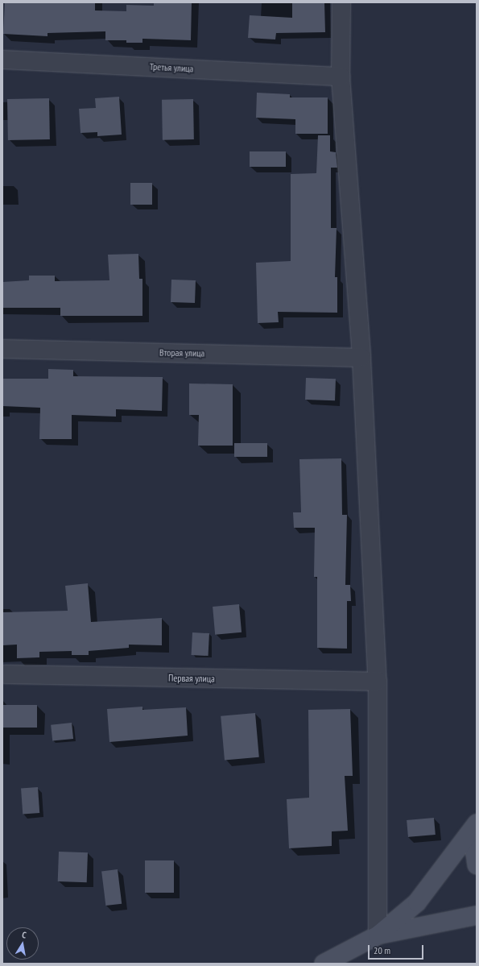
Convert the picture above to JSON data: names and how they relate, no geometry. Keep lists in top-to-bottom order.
{
  "streets": {
    "street": ["Третья улица", "Вторая улица", "Первая улица"]
  },
  "scale_bar": "20 m",
  "north": "top"
}
